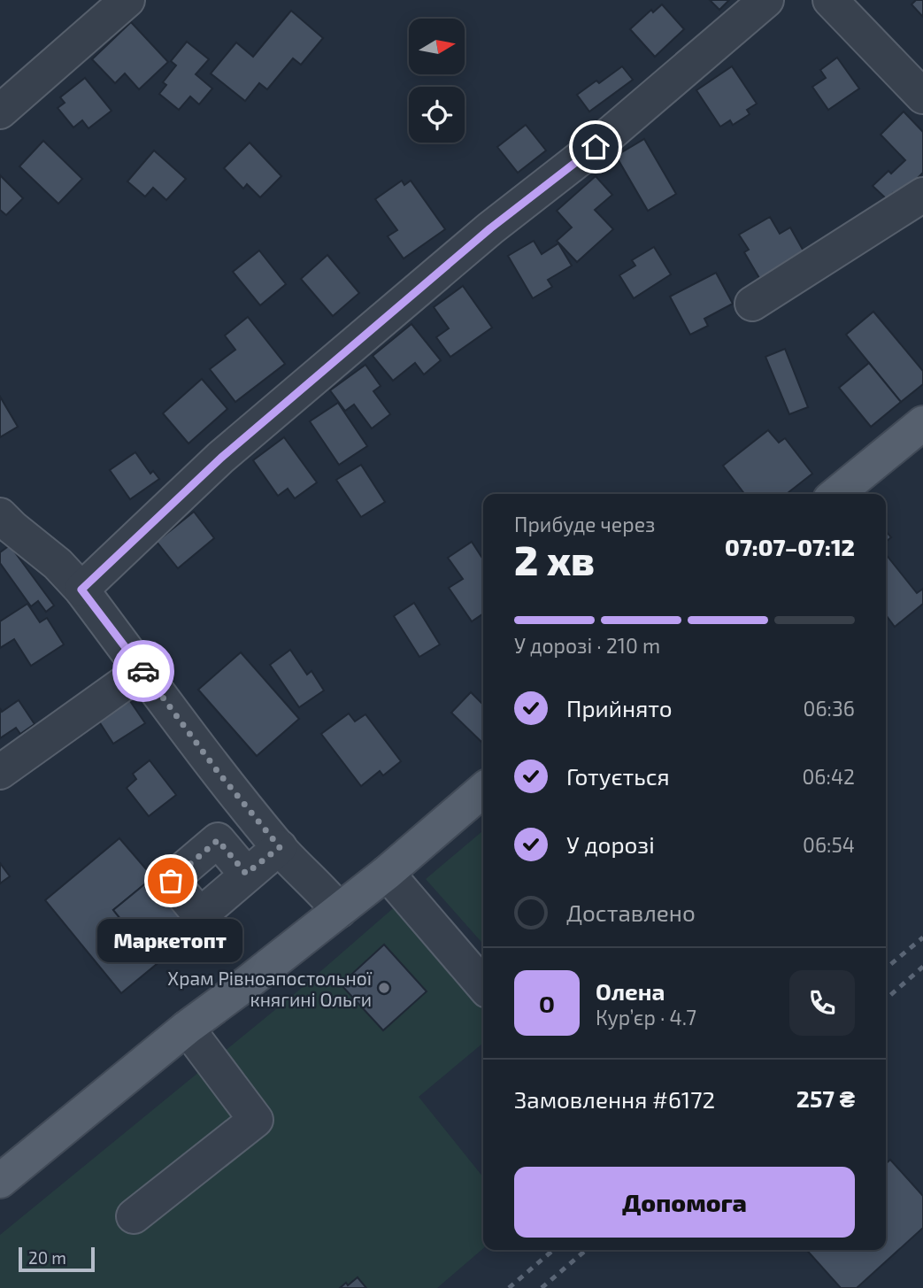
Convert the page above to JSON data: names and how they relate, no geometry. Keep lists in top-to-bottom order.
{
  "places": ["Маркетопт", "Храм Рівноапостольної княгині Ольги"],
  "scale_bar": "20 m",
  "north": "right",
  "page": {
    "heading": ["2 хв", "Прибуде через", "07:07–07:12"],
    "panel": [
      "Олена",
      "Кур’єр · 4.7",
      "Замовлення #6172",
      "257 ₴"
    ],
    "bar": "У дорозі · 210 m",
    "list": [
      ["Прийнято", "06:36"],
      ["Готується", "06:42"],
      ["У дорозі", "06:54"],
      "Доставлено"
    ],
    "bubble": "Маркетопт",
    "round": "О",
    "buttons": "Допомога",
    "scale": "20 m"
  }
}
